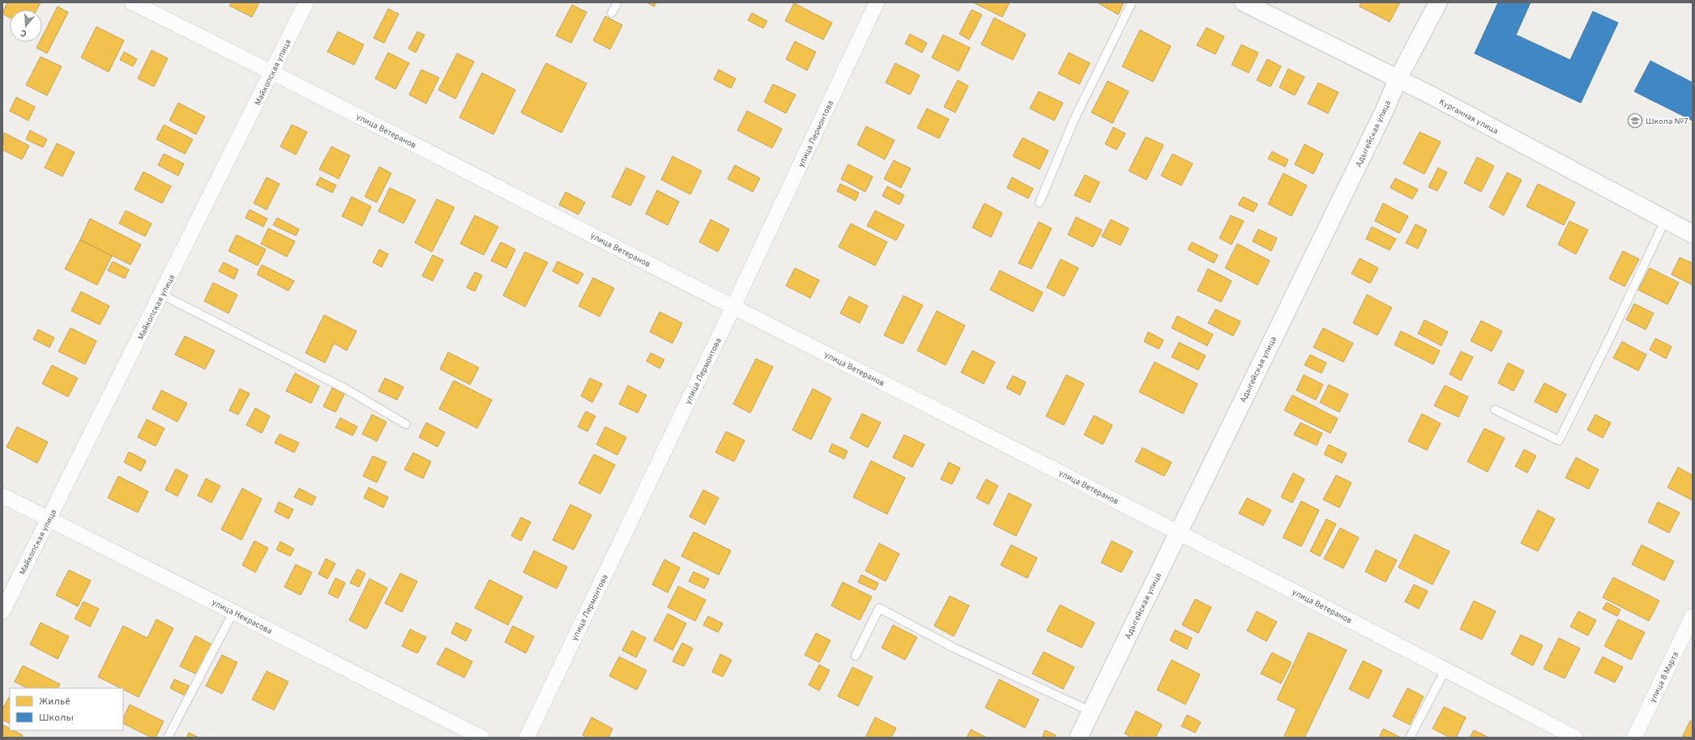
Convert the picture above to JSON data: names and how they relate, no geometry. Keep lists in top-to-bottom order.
{
  "streets": {
    "main road": ["Курганная улица", "Адыгейская улица"],
    "street": [
      "Майкопская улица",
      "улица Ветеранов",
      "улица Лермонтова",
      "улица Некрасова",
      "улица 8 Марта"
    ]
  },
  "crossings": [
    ["Майкопская улица", "улица Ветеранов"],
    ["Майкопская улица", "улица Некрасова"],
    ["Курганная улица", "Адыгейская улица"],
    ["улица Ветеранов", "улица Лермонтова"],
    ["улица Ветеранов", "Адыгейская улица"]
  ],
  "places": {
    "school or university": ["Школа №7"]
  },
  "legend": ["Жильё", "Школы"],
  "north": "bottom"
}
